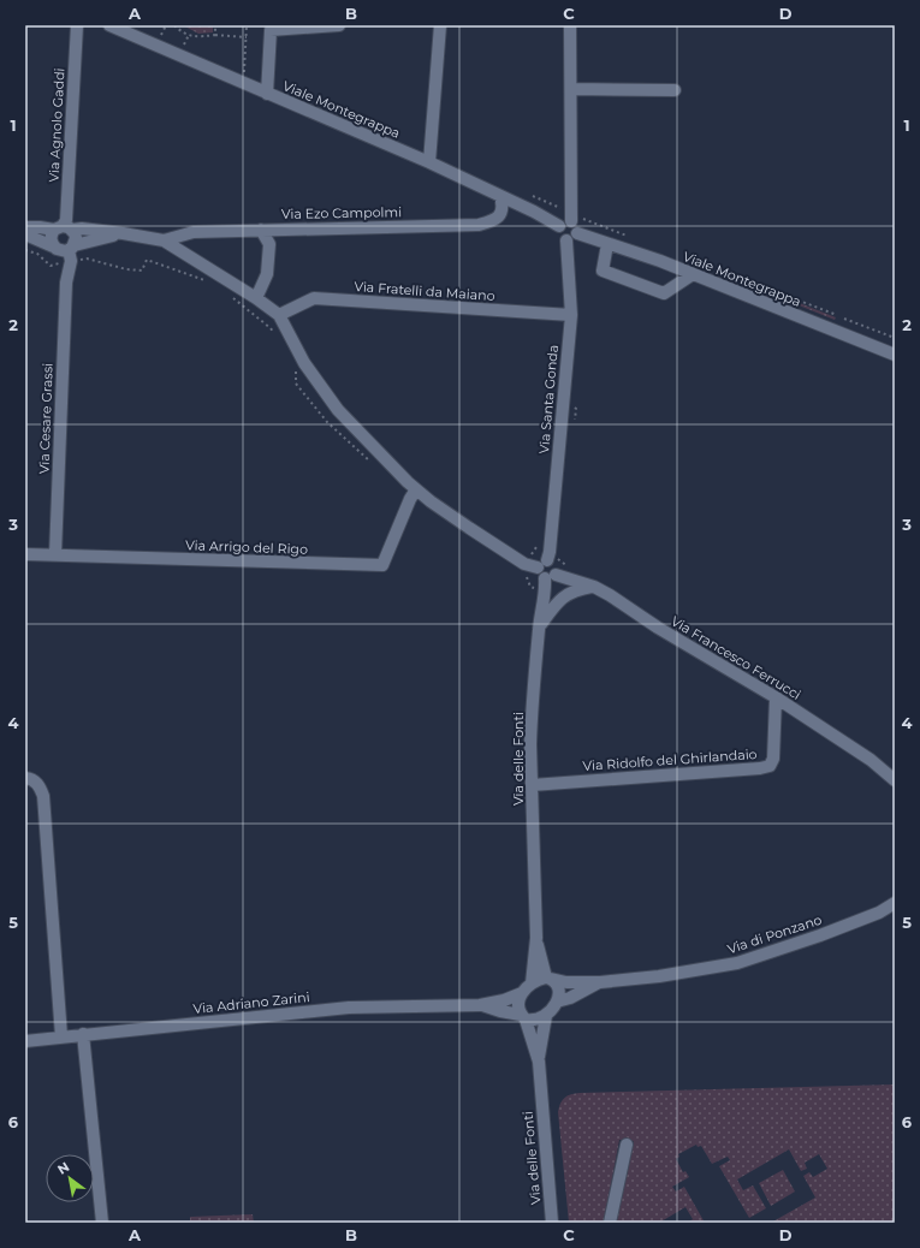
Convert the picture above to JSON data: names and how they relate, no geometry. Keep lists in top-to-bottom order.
{
  "streets": {
    "street": [
      "Viale Montegrappa",
      "Via Agnolo Gaddi",
      "Via Ezo Campolmi",
      "Via Fratelli da Maiano",
      "Via Santa Gonda",
      "Via Cesare Grassi",
      "Via Arrigo del Rigo",
      "Via Francesco Ferrucci",
      "Via delle Fonti",
      "Via Ridolfo del Ghirlandaio",
      "Via di Ponzano",
      "Via Adriano Zarini"
    ]
  },
  "crossings": [
    ["Viale Montegrappa", "Via Ezo Campolmi"],
    ["Viale Montegrappa", "Via Santa Gonda"],
    ["Via Fratelli da Maiano", "Via Santa Gonda"],
    ["Via Cesare Grassi", "Via Arrigo del Rigo"],
    ["Via Francesco Ferrucci", "Via delle Fonti"],
    ["Via Francesco Ferrucci", "Via Ridolfo del Ghirlandaio"],
    ["Via delle Fonti", "Via Ridolfo del Ghirlandaio"],
    ["Via delle Fonti", "Via di Ponzano"]
  ],
  "north": "top left",
  "grid": {
    "columns": [
      "A",
      "B",
      "C",
      "D"
    ],
    "rows": [
      "1",
      "2",
      "3",
      "4",
      "5",
      "6"
    ]
  }
}
